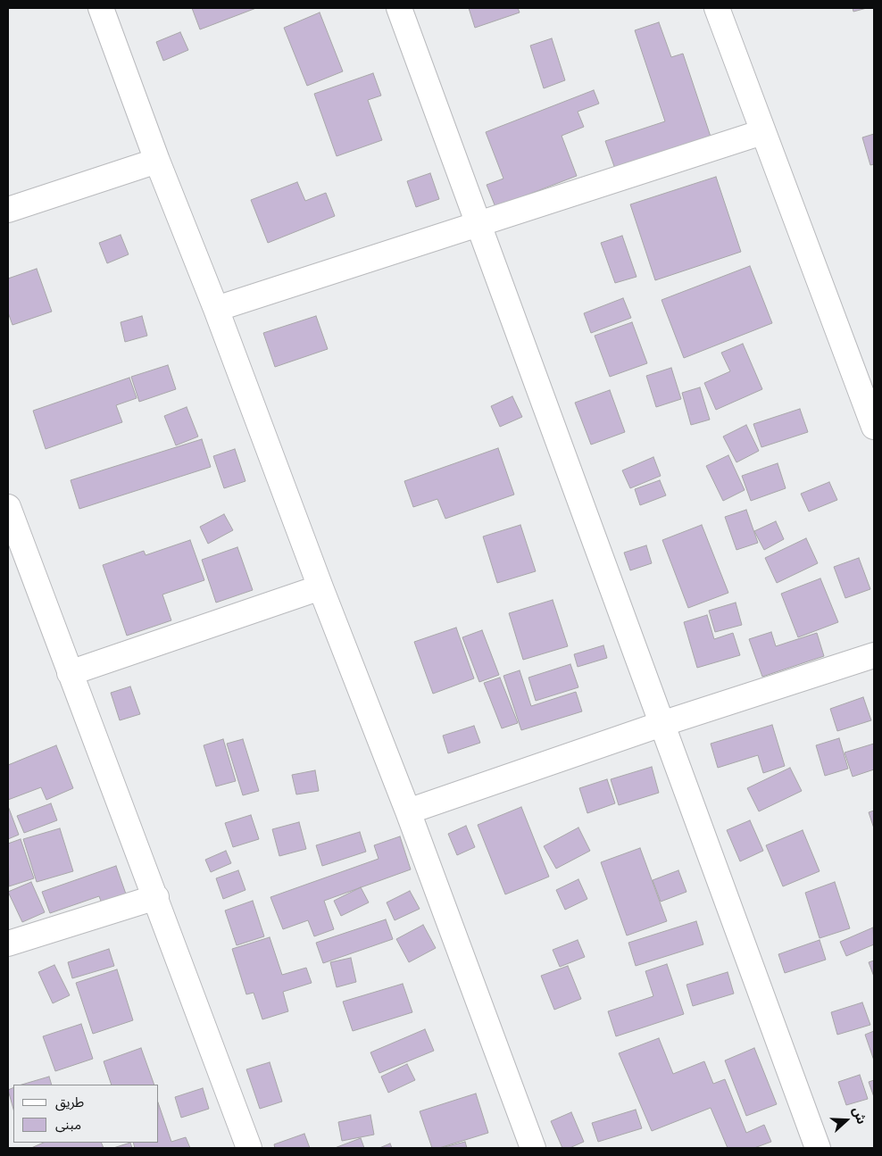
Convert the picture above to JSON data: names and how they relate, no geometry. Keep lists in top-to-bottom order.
{
  "legend": ["طريق", "مبنى"],
  "north": "right"
}
